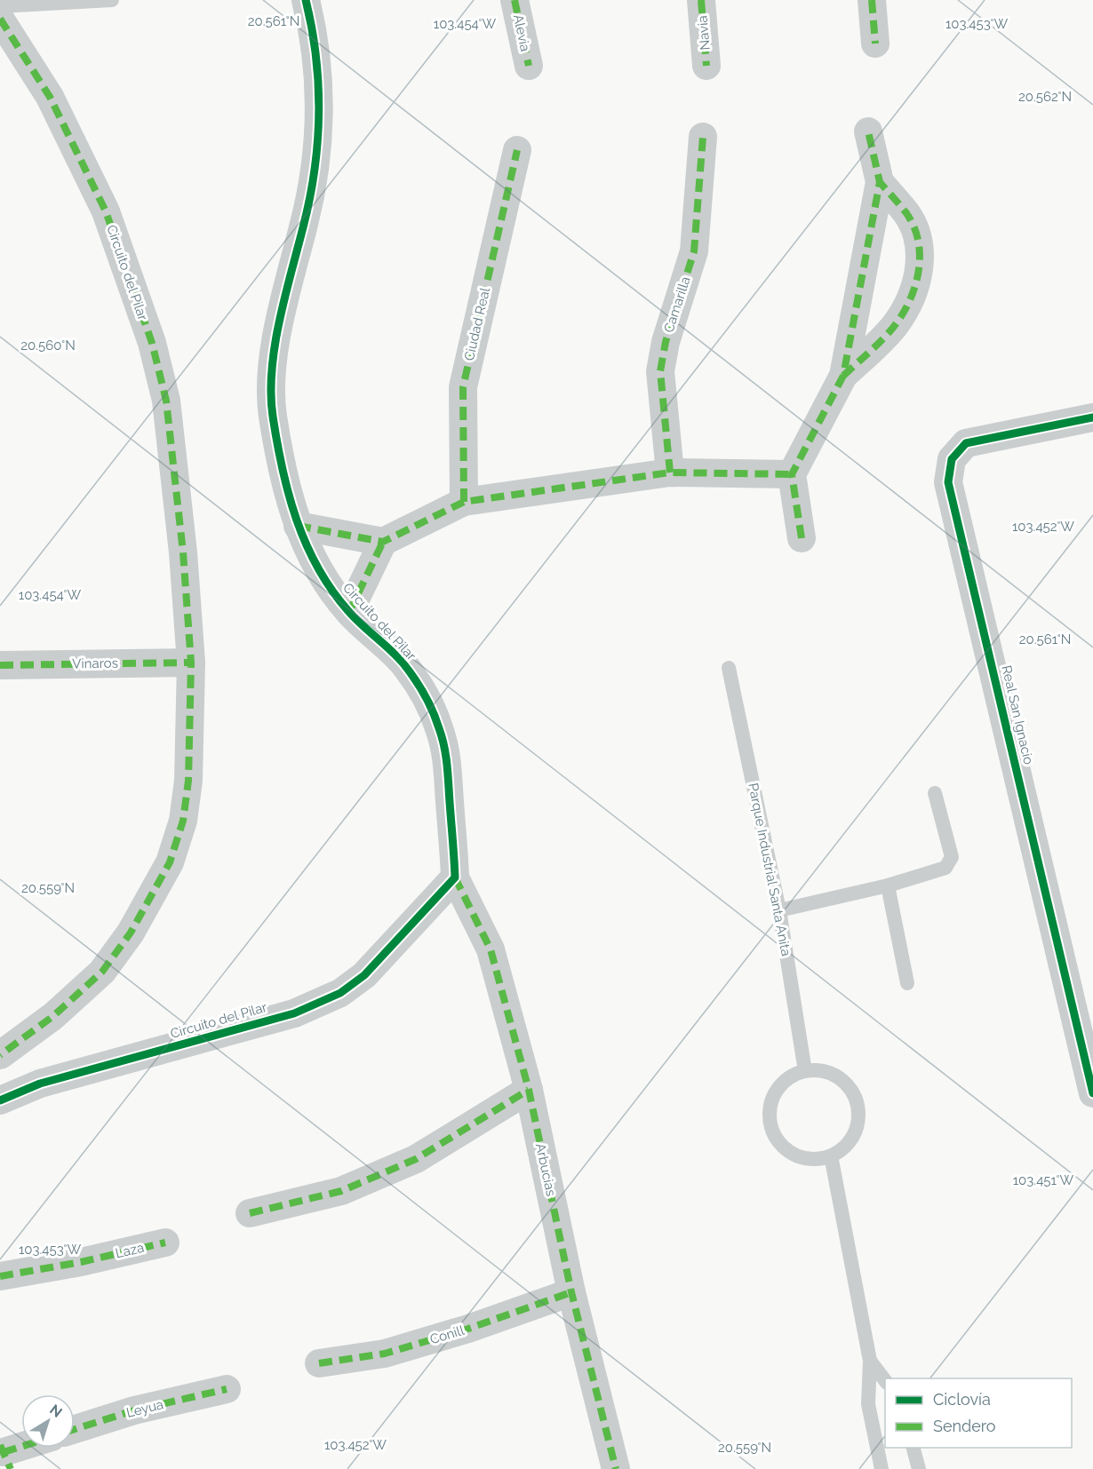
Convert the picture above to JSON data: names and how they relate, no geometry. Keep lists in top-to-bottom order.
{
  "streets": {
    "street": [
      "Alevia",
      "Navia",
      "Circuito del Pilar",
      "Camarilla",
      "Ciudad Real",
      "Vinaros",
      "Real San Ignacio",
      "Arbucias",
      "Laza",
      "Conill",
      "Leyua"
    ],
    "lane": ["Parque Industrial Santa Anita"]
  },
  "crossings": [
    ["Circuito del Pilar", "Vinaros"],
    ["Circuito del Pilar", "Arbucias"],
    ["Arbucias", "Conill"]
  ],
  "legend": ["Ciclovía", "Sendero"],
  "north": "top right",
  "coordinates": [
    "20.561°N",
    "103.454°W",
    "103.453°W",
    "20.562°N",
    "20.560°N",
    "103.452°W",
    "20.559°N",
    "103.451°W"
  ]
}
